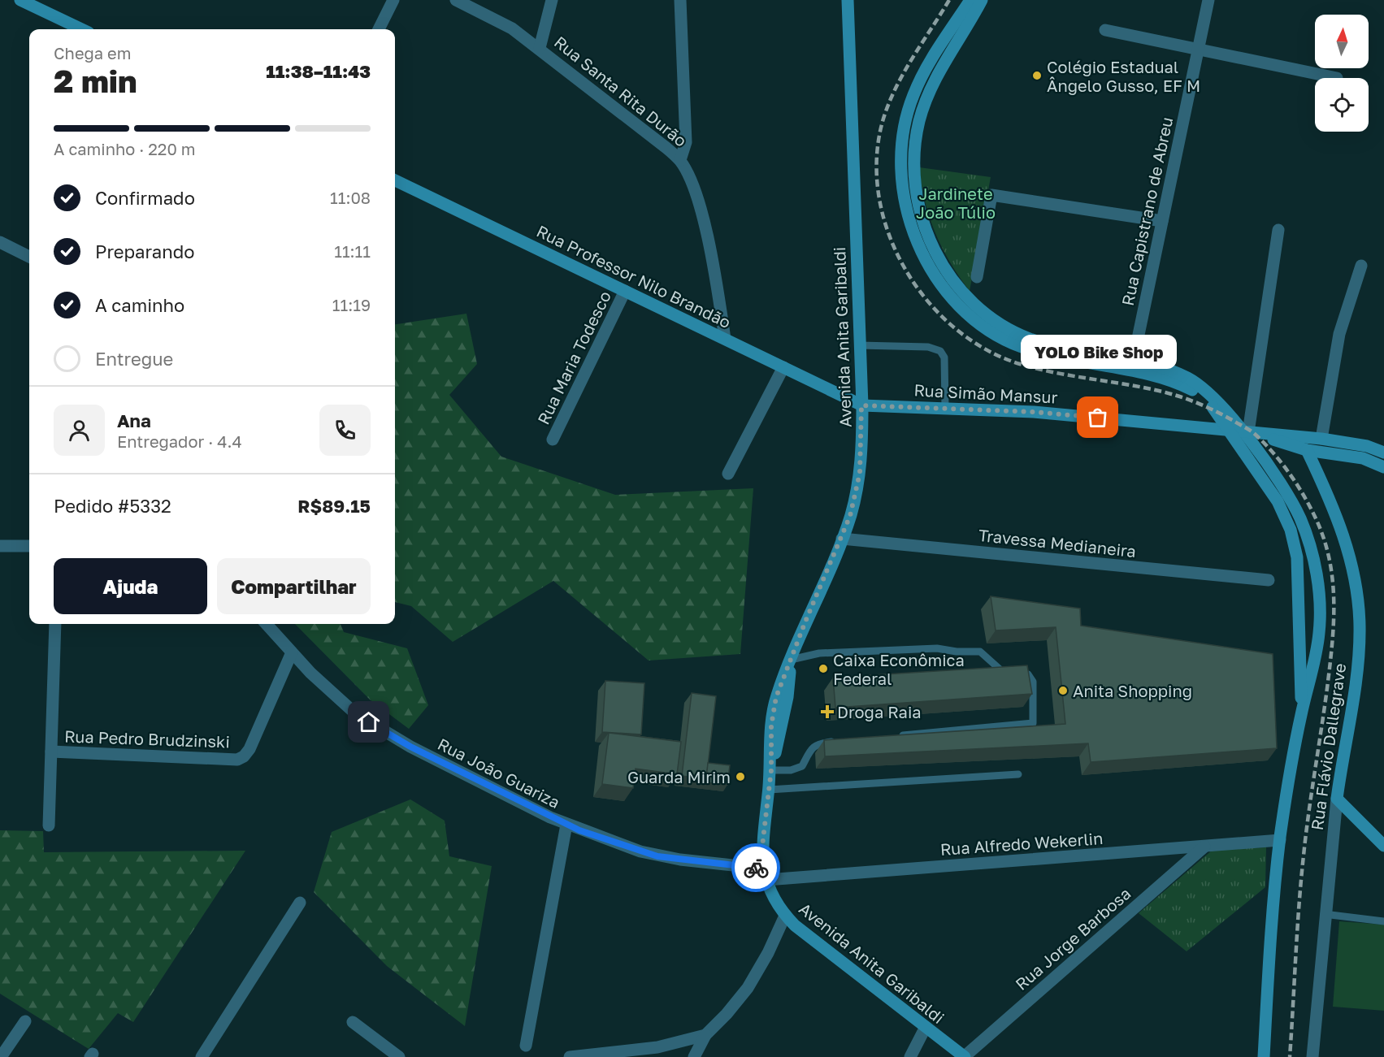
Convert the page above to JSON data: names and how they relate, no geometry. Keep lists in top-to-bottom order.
{
  "streets": {
    "main road": [
      "Rua Professor Nilo Brandão",
      "Avenida Anita Garibaldi",
      "Rua Simão Mansur",
      "Rua Flávio Dallegrave"
    ],
    "street": [
      "Rua Santa Rita Durão",
      "Rua Capistrano de Abreu",
      "Rua Maria Todesco",
      "Travessa Medianeira",
      "Rua Pedro Brudzinski",
      "Rua João Guariza",
      "Rua Alfredo Wekerlin",
      "Rua Jorge Barbosa"
    ]
  },
  "crossings": [
    ["Rua Santa Rita Durão", "Rua Professor Nilo Brandão"],
    ["Rua Capistrano de Abreu", "Rua Flávio Dallegrave"],
    ["Rua Professor Nilo Brandão", "Avenida Anita Garibaldi"],
    ["Rua Professor Nilo Brandão", "Rua Maria Todesco"],
    ["Rua Professor Nilo Brandão", "Rua Simão Mansur"],
    ["Avenida Anita Garibaldi", "Rua Simão Mansur"],
    ["Avenida Anita Garibaldi", "Travessa Medianeira"],
    ["Avenida Anita Garibaldi", "Rua João Guariza"],
    ["Avenida Anita Garibaldi", "Rua Alfredo Wekerlin"],
    ["Avenida Anita Garibaldi", "Rua Jorge Barbosa"],
    ["Rua Simão Mansur", "Rua Flávio Dallegrave"],
    ["Rua Pedro Brudzinski", "Rua João Guariza"],
    ["Rua Flávio Dallegrave", "Rua Alfredo Wekerlin"],
    ["Rua João Guariza", "Rua Alfredo Wekerlin"],
    ["Rua Alfredo Wekerlin", "Rua Jorge Barbosa"]
  ],
  "parks": ["Jardinete João Túlio"],
  "places": {
    "other": [
      "Colégio Estadual Ângelo Gusso, EF M",
      "YOLO Bike Shop",
      "Caixa Econômica Federal",
      "Anita Shopping",
      "Guarda Mirim"
    ],
    "health": ["Droga Raia"]
  },
  "north": "top",
  "page": {
    "heading": ["2 min", "Chega em", "11:38–11:43"],
    "panel": [
      "Ana",
      "Entregador · 4.4",
      "Pedido #5332",
      "R$89.15"
    ],
    "bar": "A caminho · 220 m",
    "list": [
      ["Confirmado", "11:08"],
      ["Preparando", "11:11"],
      ["A caminho", "11:19"],
      "Entregue"
    ],
    "bubble": "YOLO Bike Shop",
    "buttons": ["Ajuda", "Compartilhar"]
  }
}
